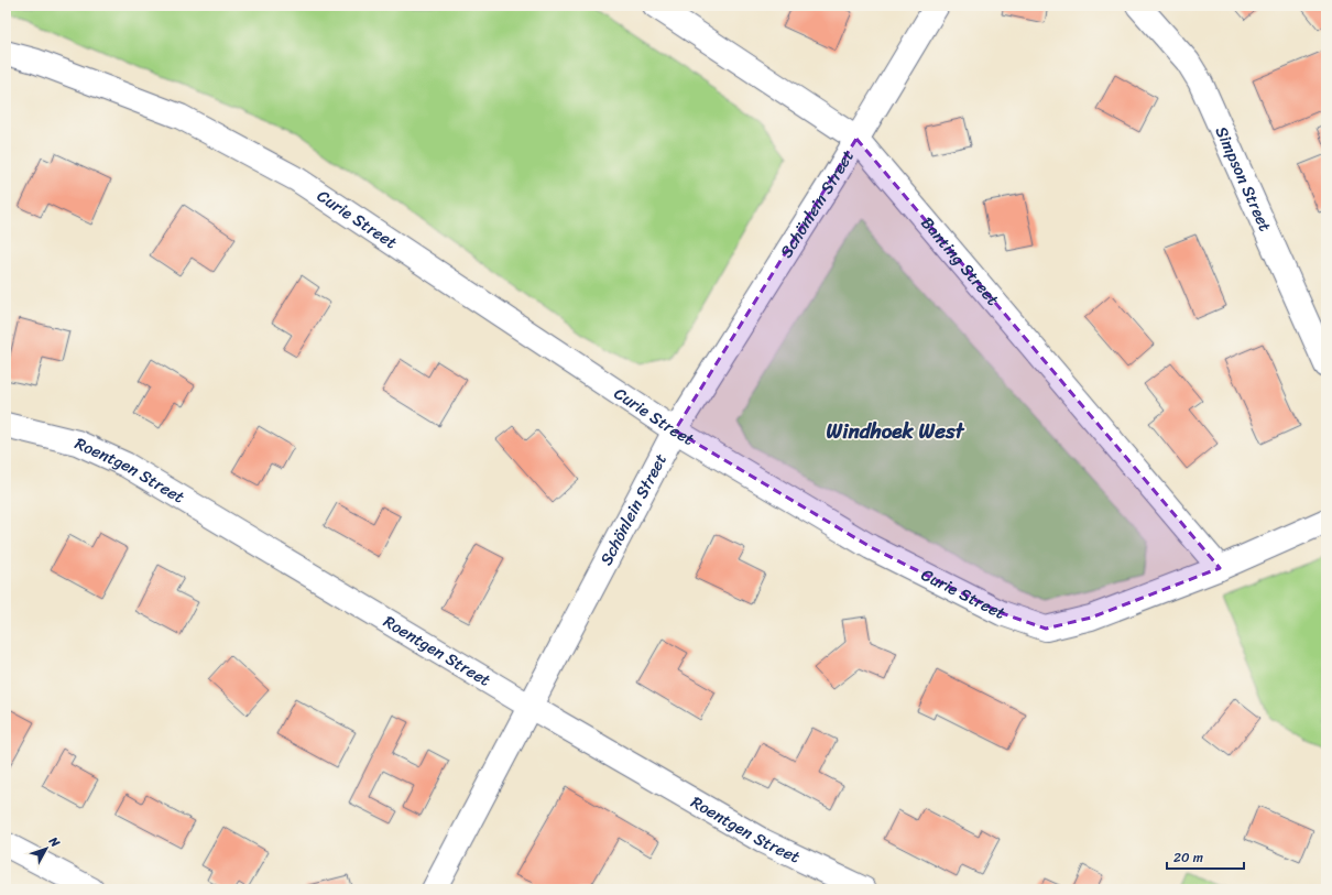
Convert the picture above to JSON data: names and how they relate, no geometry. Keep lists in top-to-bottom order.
{
  "streets": {
    "street": [
      "Simpson Street",
      "Schönlein Street",
      "Curie Street",
      "Banting Street",
      "Roentgen Street"
    ]
  },
  "crossings": [
    ["Schönlein Street", "Curie Street"],
    ["Schönlein Street", "Banting Street"],
    ["Schönlein Street", "Roentgen Street"],
    ["Curie Street", "Banting Street"]
  ],
  "districts": ["Windhoek West"],
  "scale_bar": "20 m",
  "north": "top right"
}
